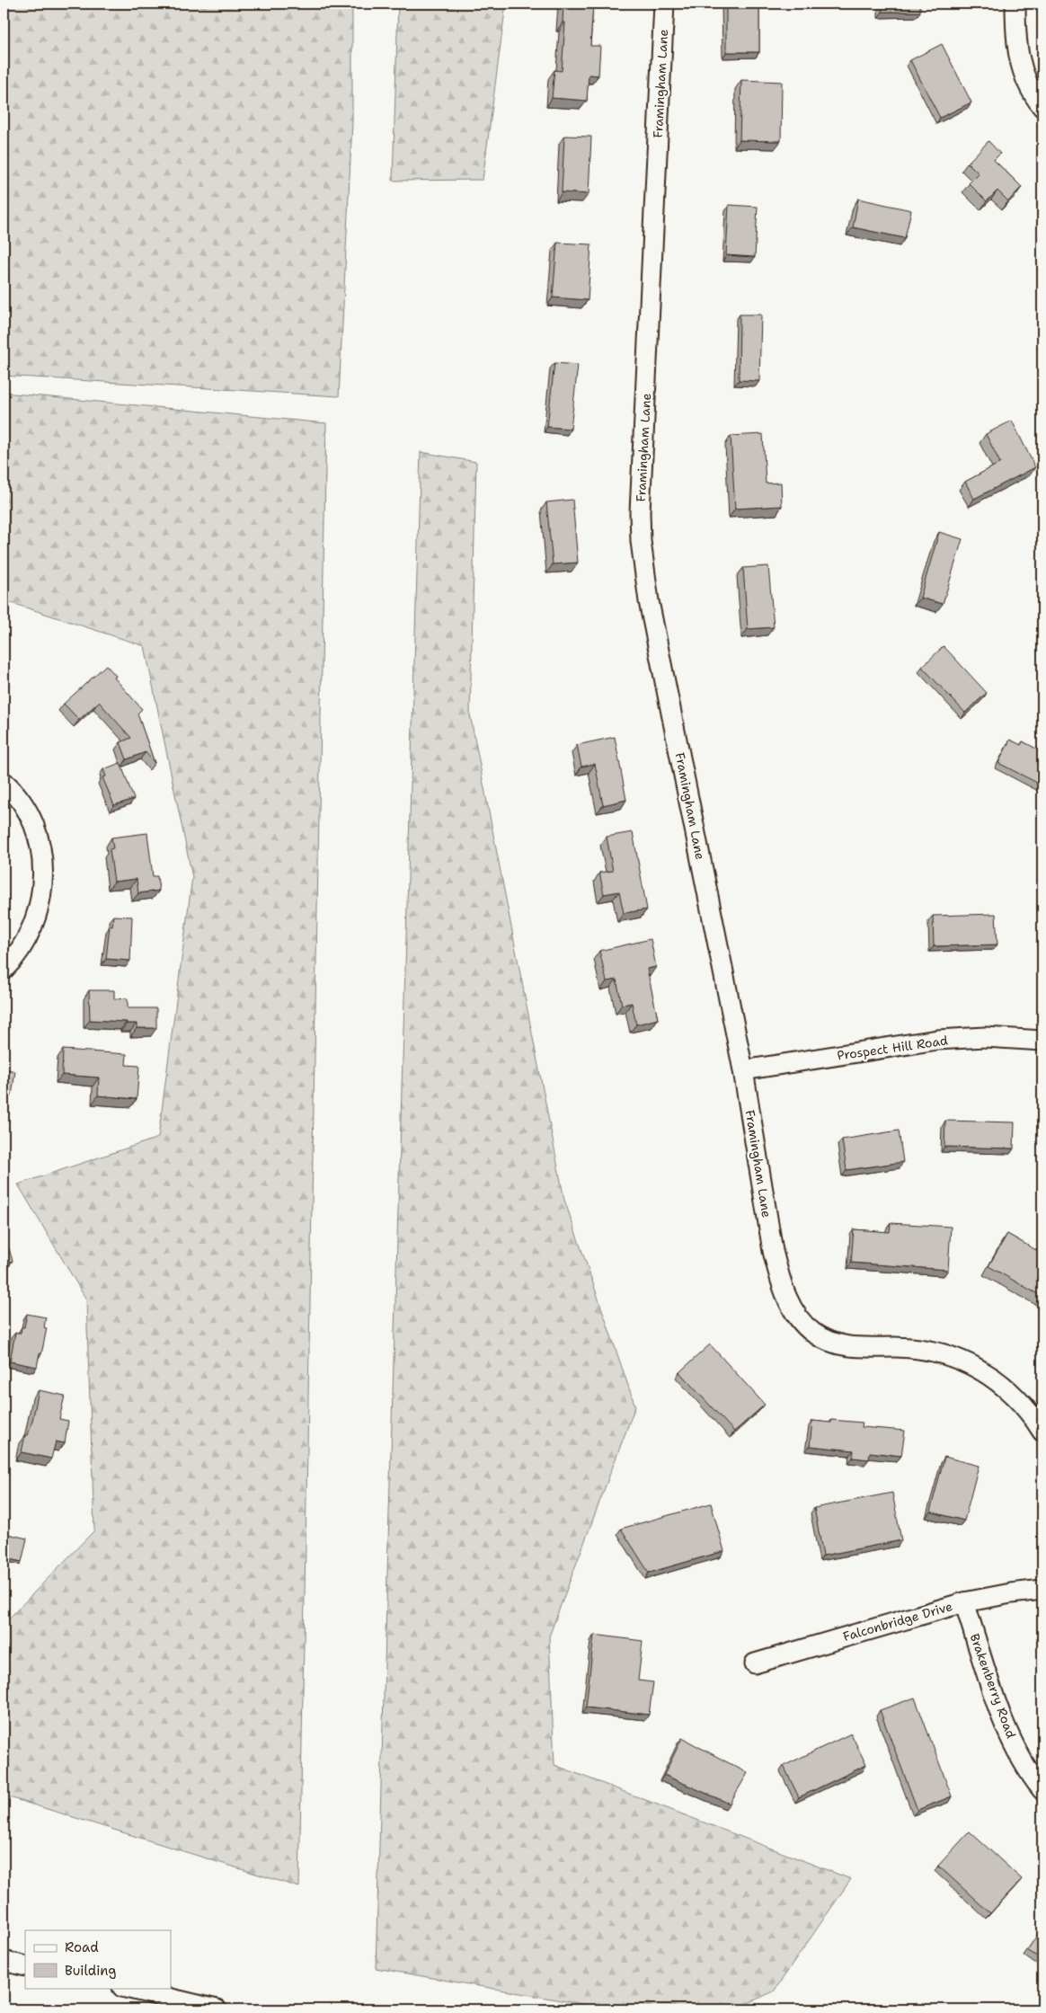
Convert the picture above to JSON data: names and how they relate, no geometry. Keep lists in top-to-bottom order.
{
  "streets": {
    "street": [
      "Framingham Lane",
      "Prospect Hill Road",
      "Falconbridge Drive",
      "Brakenberry Road"
    ]
  },
  "crossings": [
    ["Framingham Lane", "Prospect Hill Road"],
    ["Falconbridge Drive", "Brakenberry Road"]
  ],
  "legend": ["Road", "Building"]
}
